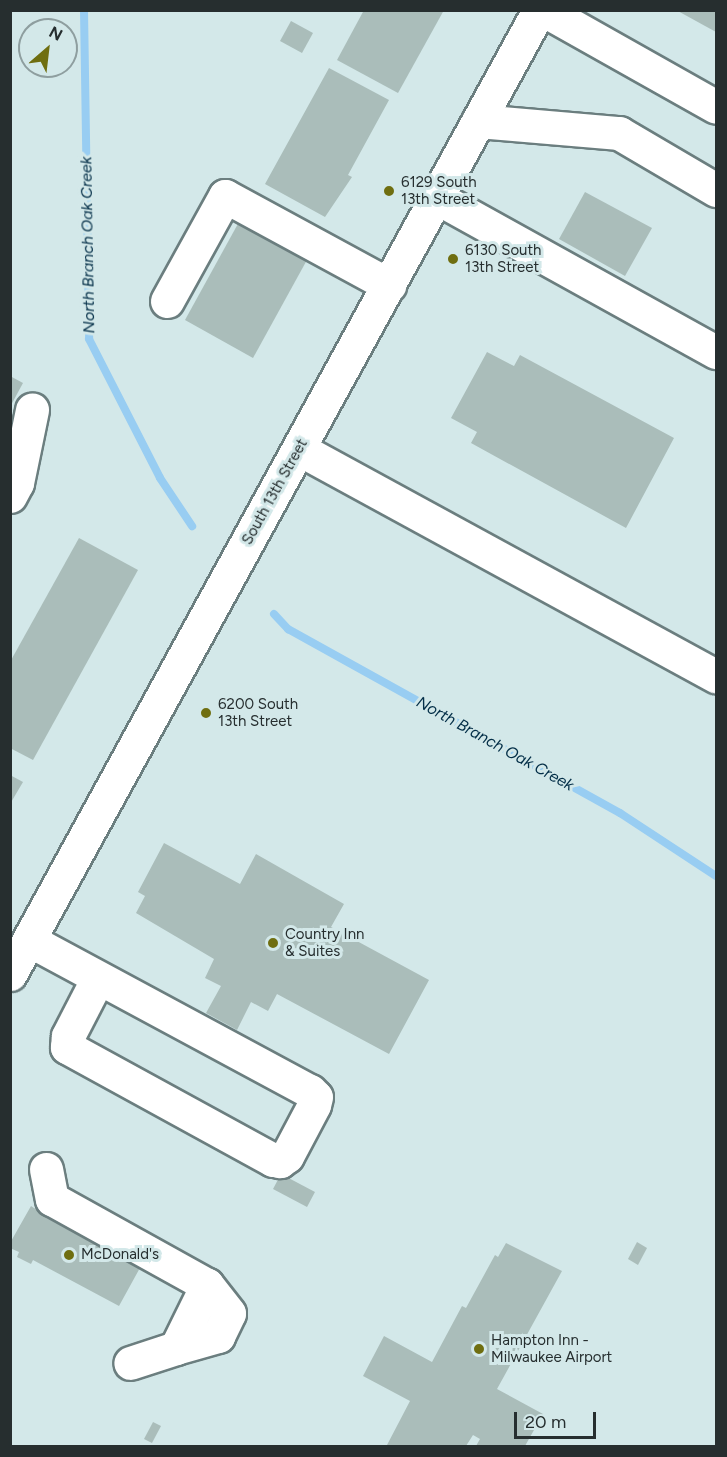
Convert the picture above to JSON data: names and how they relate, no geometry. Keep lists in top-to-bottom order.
{
  "streets": {
    "street": ["South 13th Street"]
  },
  "water": ["North Branch Oak Creek"],
  "places": [
    "6129 South 13th Street",
    "6130 South 13th Street",
    "6200 South 13th Street",
    "Country Inn & Suites",
    "McDonald's",
    "Hampton Inn - Milwaukee Airport"
  ],
  "scale_bar": "20 m",
  "north": "top right"
}
